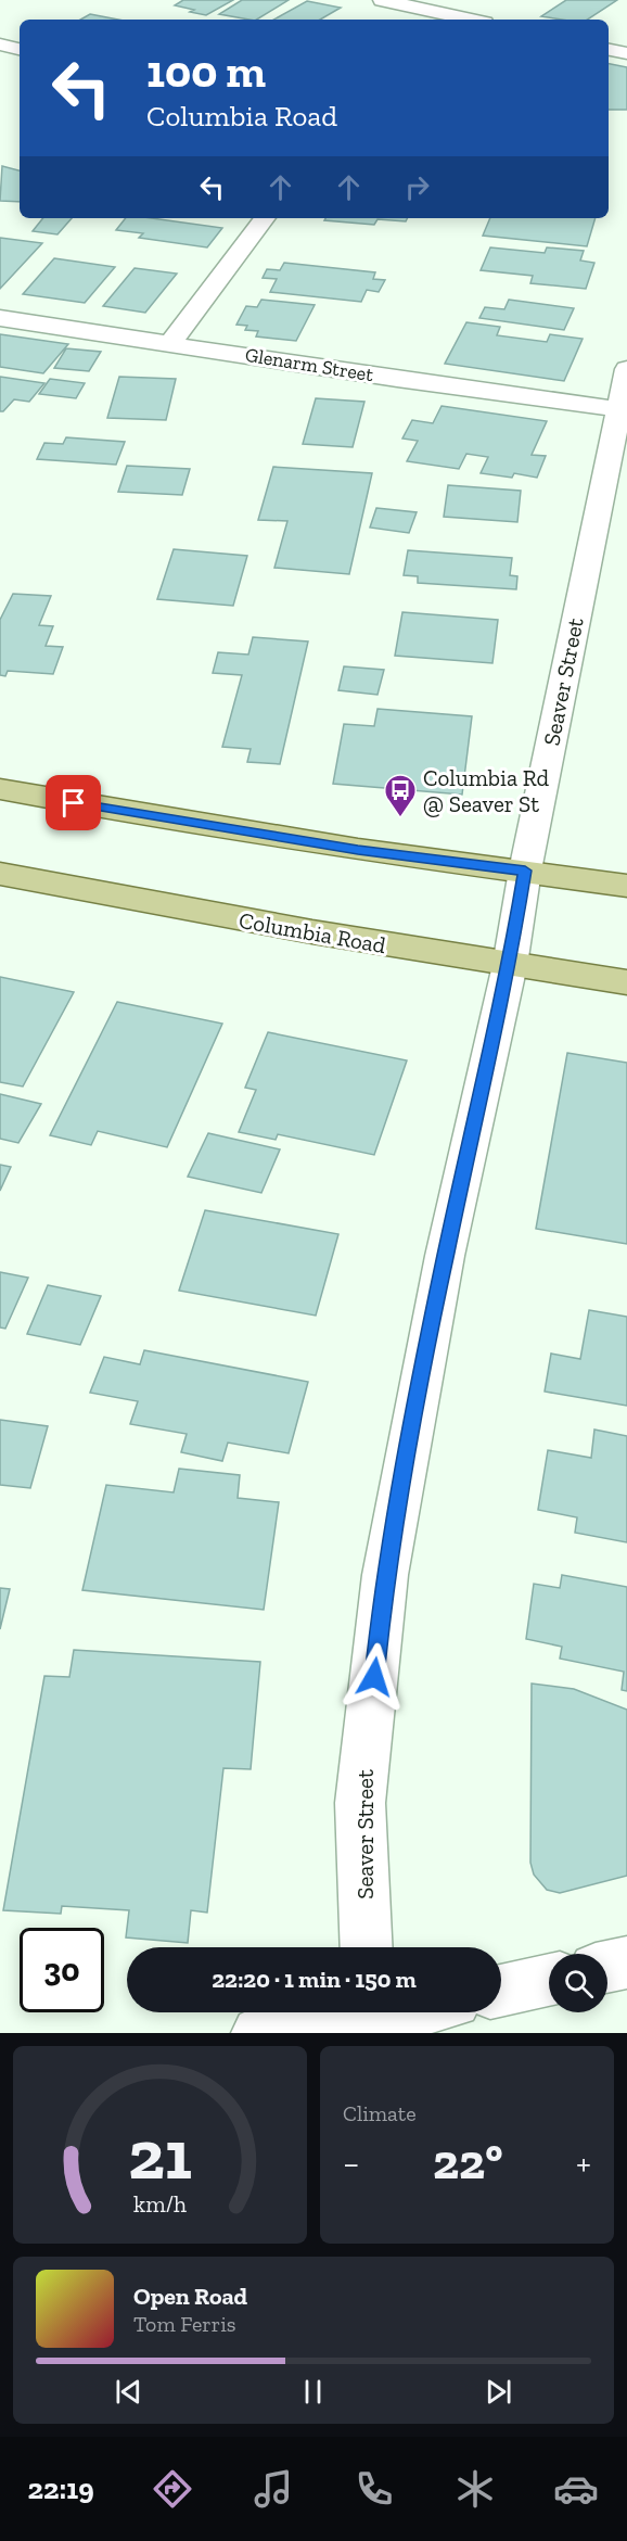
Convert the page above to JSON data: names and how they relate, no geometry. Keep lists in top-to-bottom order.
{
  "streets": {
    "main road": ["Columbia Road"],
    "street": ["Glenarm Street", "Seaver Street"]
  },
  "crossings": [
    ["Glenarm Street", "Seaver Street"],
    ["Seaver Street", "Columbia Road"]
  ],
  "places": {
    "bus stop": ["Columbia Rd @ Seaver St"]
  },
  "page": {
    "turn": ["100 m", "Columbia Road"],
    "limit": "30",
    "trip": "22:20 · 1 min · 150 m",
    "tile": "Climate",
    "heat": ["−", "22°", "+"],
    "song": ["Open Road", "Tom Ferris"],
    "tabs": "22:19",
    "gauge": ["21", "km/h"]
  }
}
